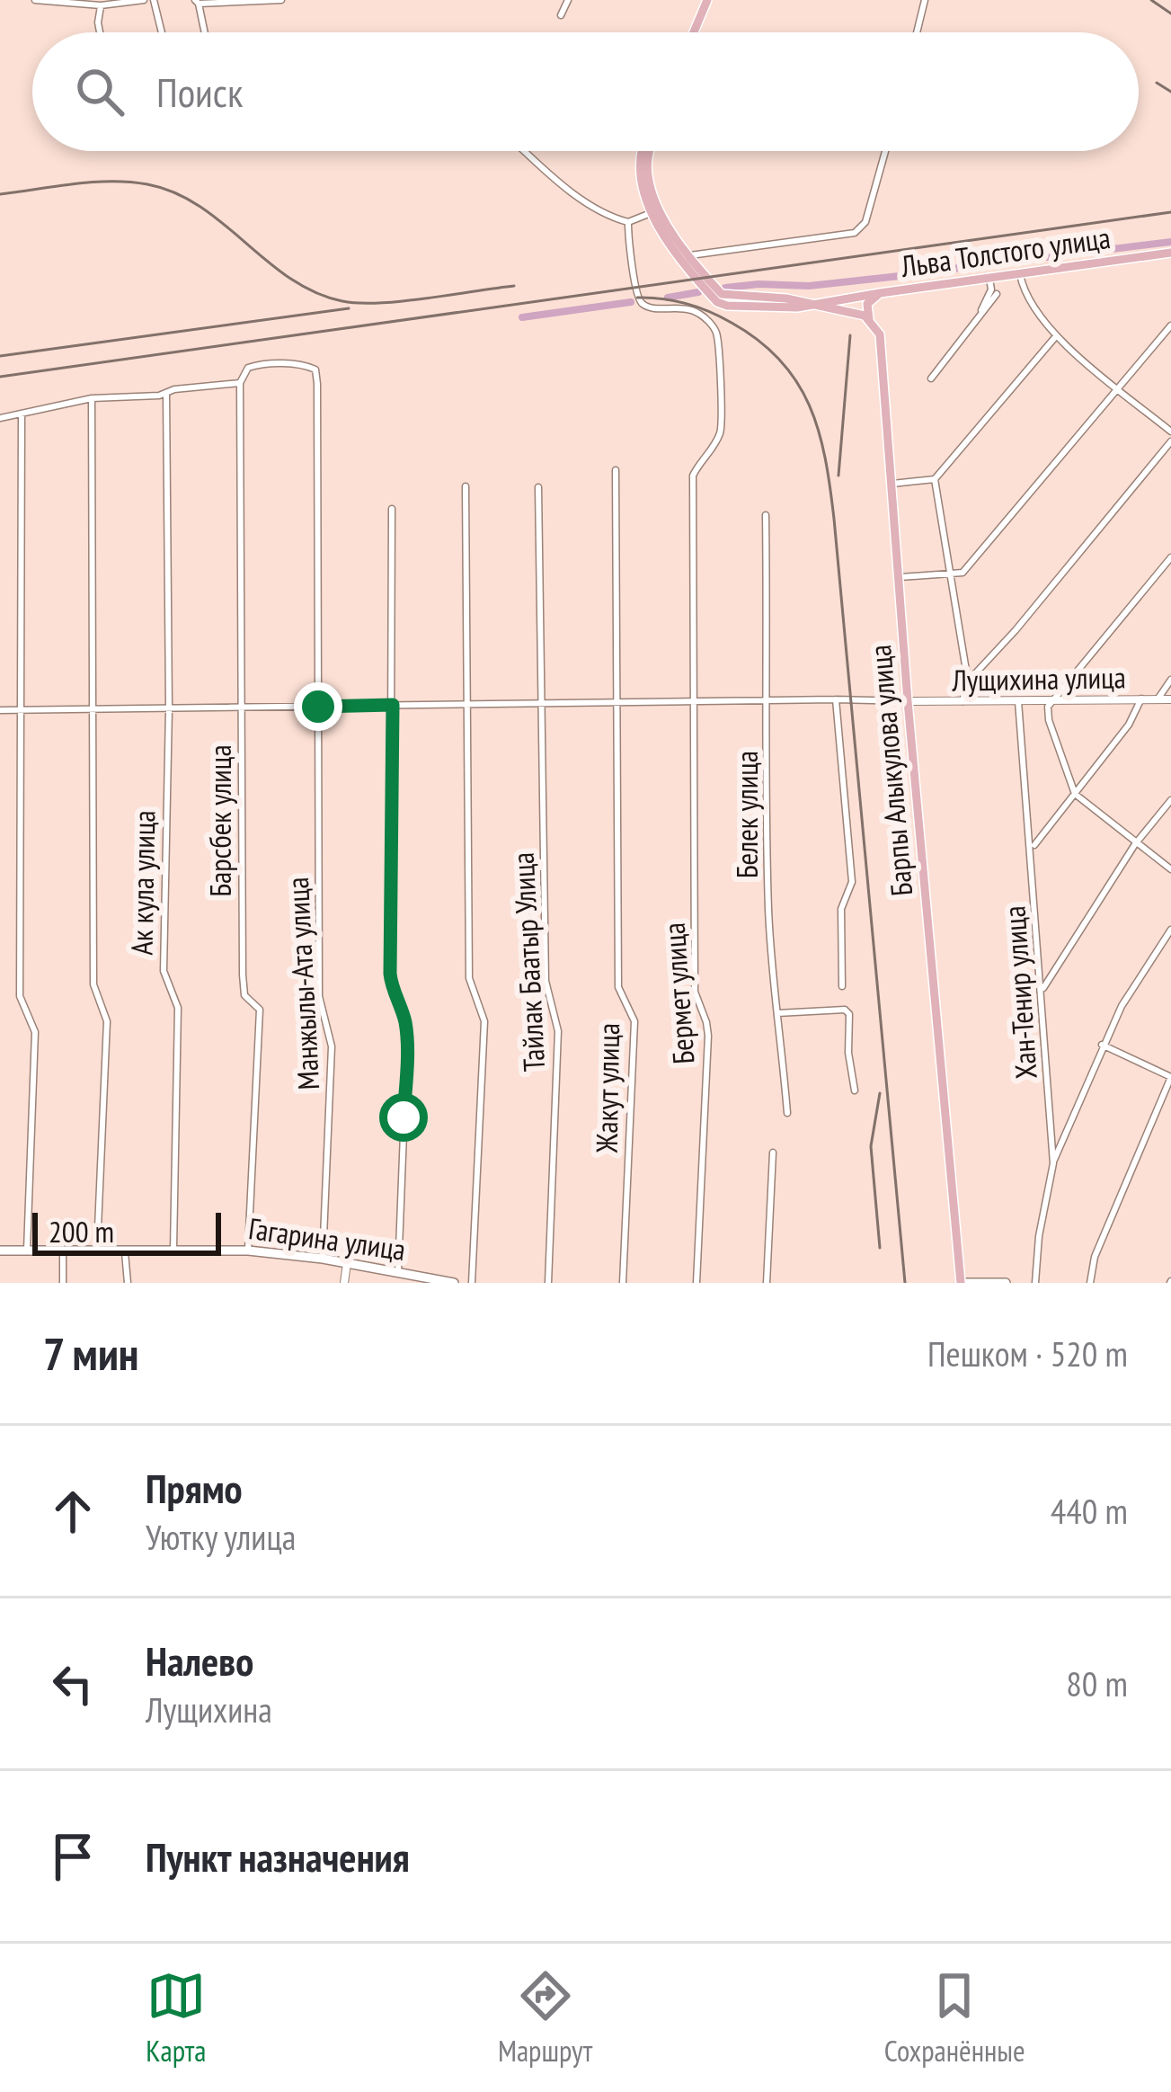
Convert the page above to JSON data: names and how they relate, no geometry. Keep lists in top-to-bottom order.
{
  "streets": {
    "main road": ["Льва Толстого улица", "Барпы Алыкулова улица", "Гагарина улица"],
    "street": [
      "Лущихина улица",
      "Белек улица",
      "Барсбек улица",
      "Ак кула улица",
      "Тайлак Баатыр Улица",
      "Манжылы-Ата улица",
      "Хан-Тенир улица",
      "Бермет улица",
      "Жакут улица"
    ]
  },
  "crossings": [
    ["Льва Толстого улица", "Барпы Алыкулова улица"],
    ["Лущихина улица", "Барпы Алыкулова улица"],
    ["Лущихина улица", "Хан-Тенир улица"],
    ["Барсбек улица", "Манжылы-Ата улица"],
    ["Барсбек улица", "Гагарина улица"],
    ["Ак кула улица", "Гагарина улица"],
    ["Манжылы-Ата улица", "Гагарина улица"]
  ],
  "scale_bar": "200 m",
  "page": {
    "search": "Поиск",
    "scale": "200 m",
    "heading": ["7 мин", "Пешком · 520 m"],
    "list": [
      ["Прямо", "Уютку улица", "440 m"],
      ["Налево", "Лущихина", "80 m"],
      "Пункт назначения"
    ],
    "nav": ["Карта", "Маршрут", "Сохранённые"]
  }
}
